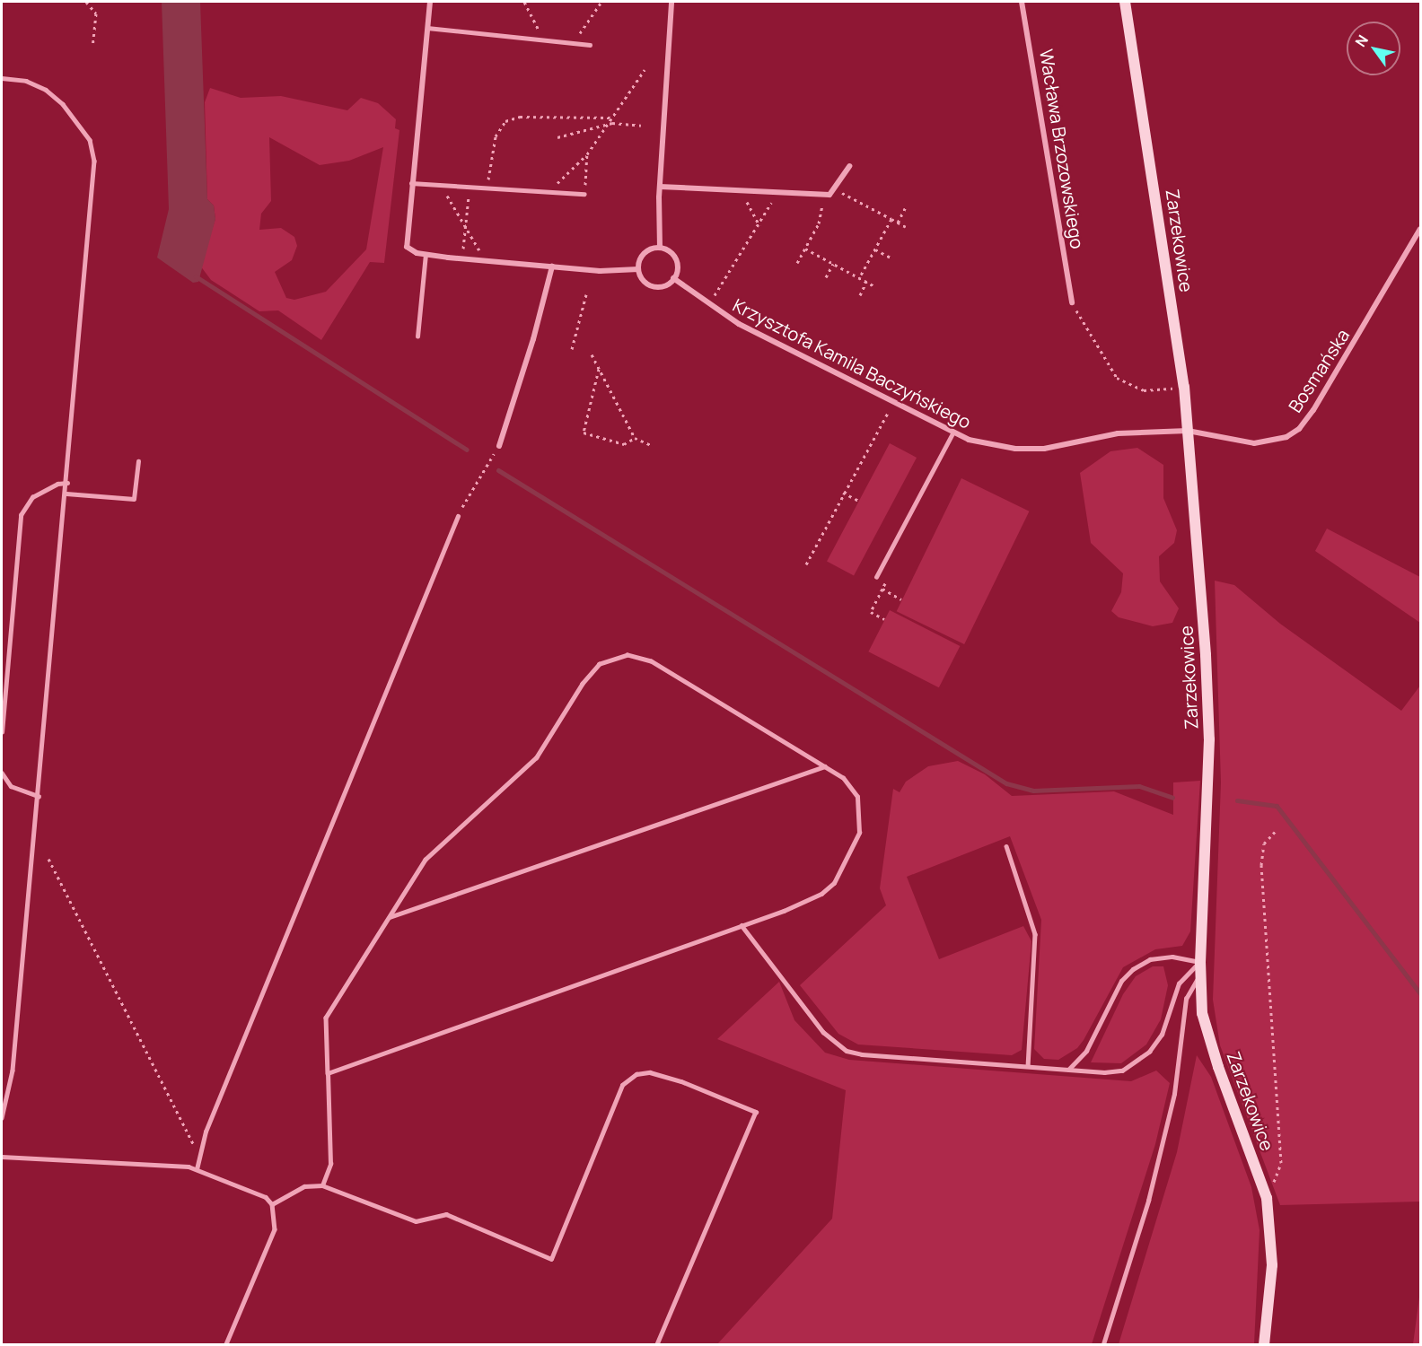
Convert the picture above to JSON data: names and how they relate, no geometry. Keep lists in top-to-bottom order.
{
  "streets": {
    "street": [
      "Wacława Brzozowskiego",
      "Zarzekowice",
      "Krzysztofa Kamila Baczyńskiego",
      "Bosmańska"
    ]
  },
  "crossings": [
    ["Zarzekowice", "Krzysztofa Kamila Baczyńskiego"],
    ["Zarzekowice", "Bosmańska"],
    ["Krzysztofa Kamila Baczyńskiego", "Bosmańska"]
  ],
  "north": "top left"
}
